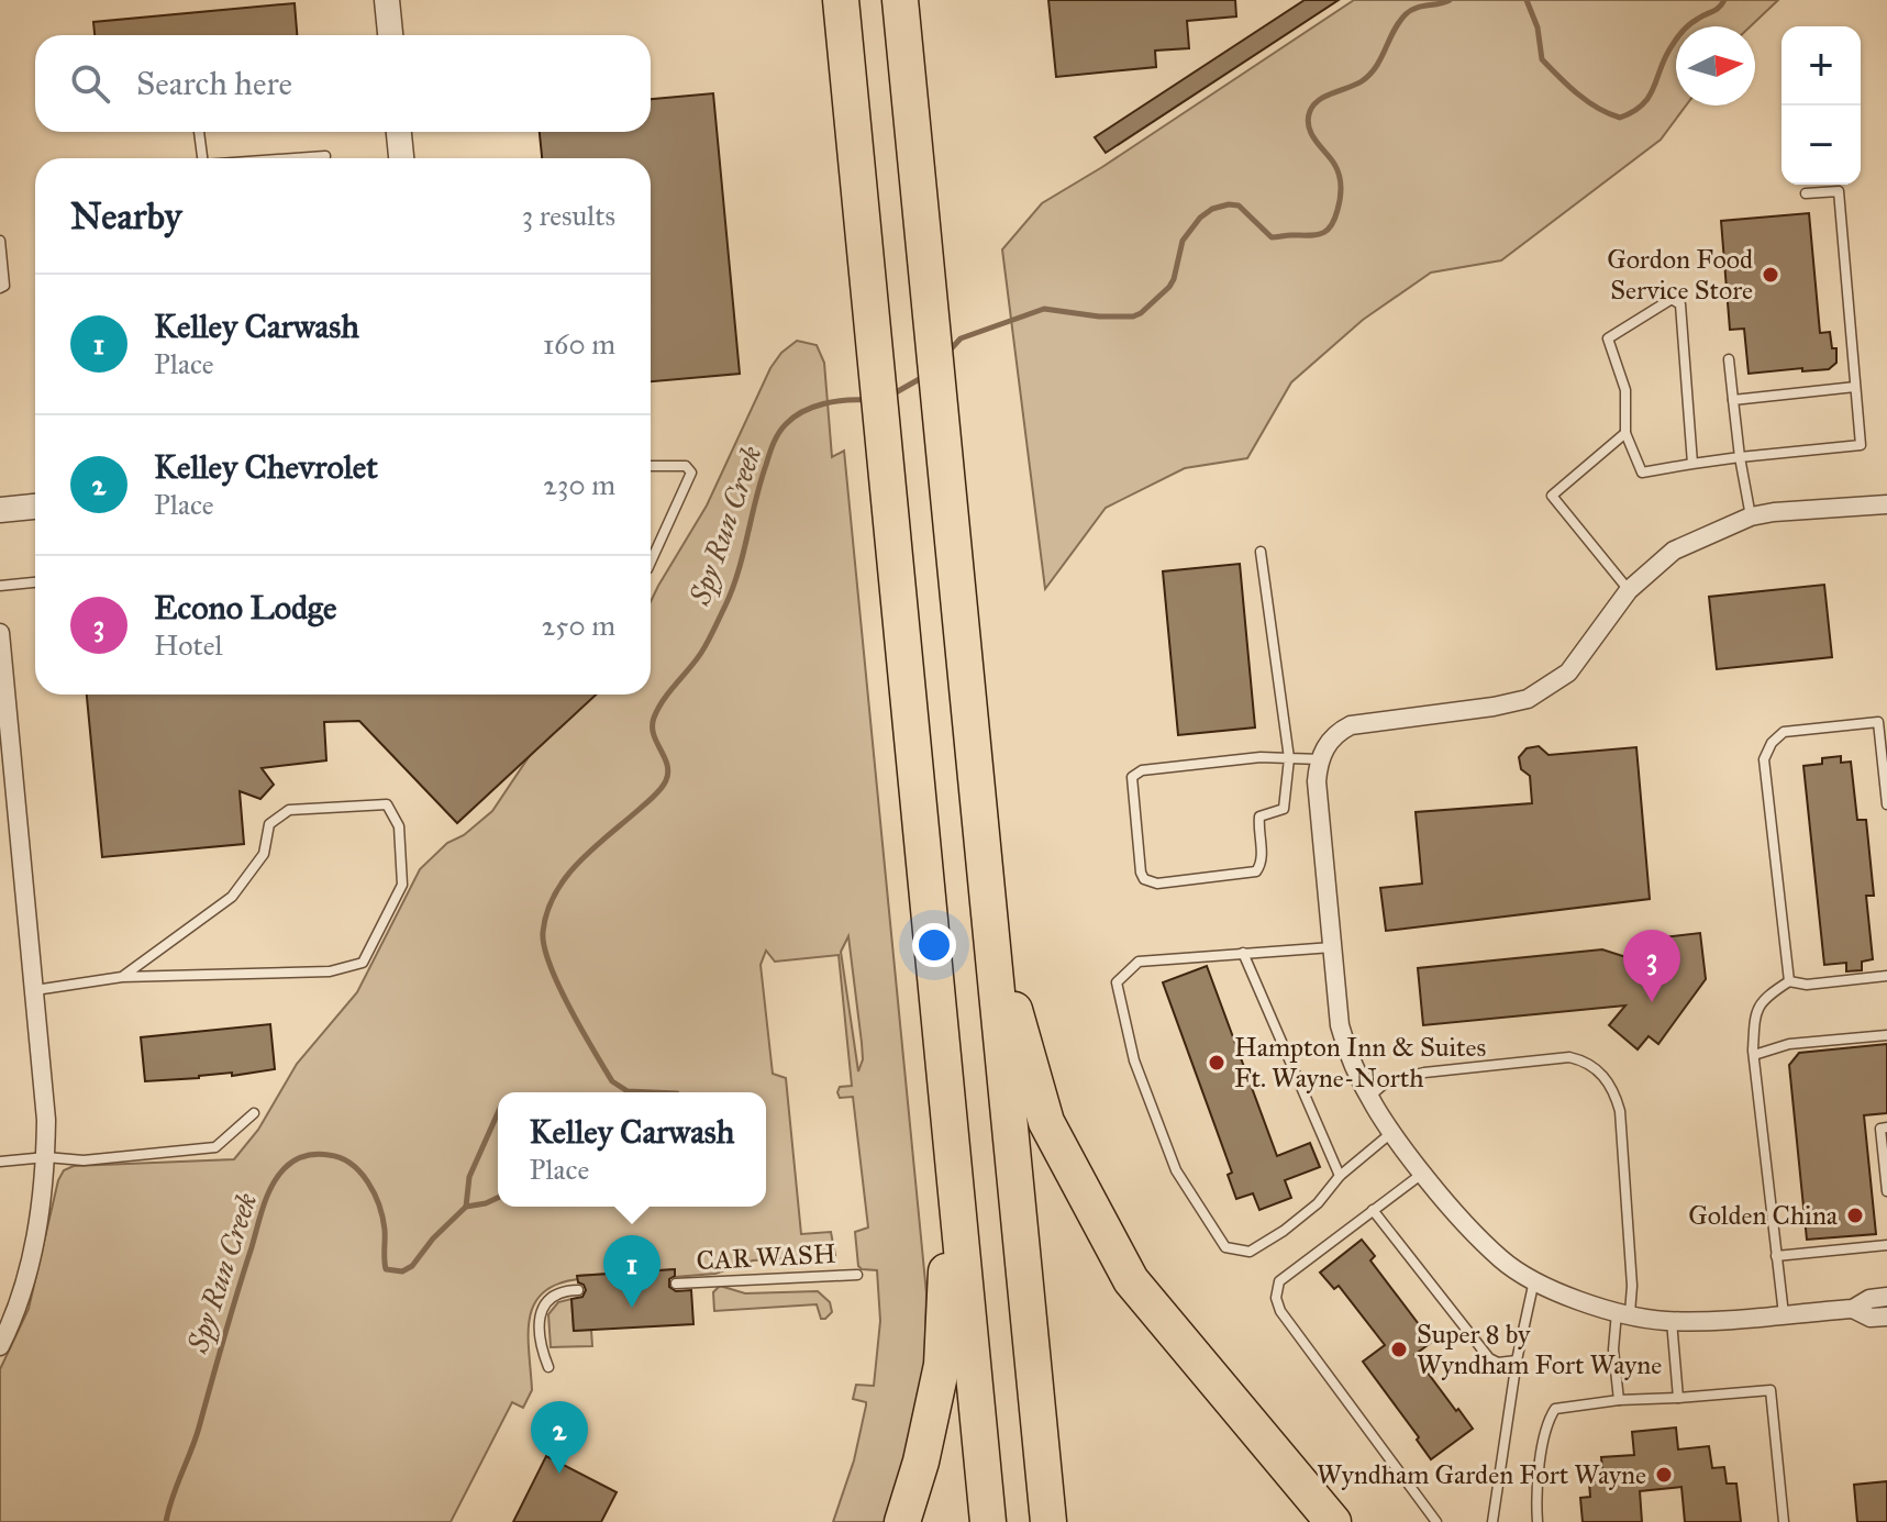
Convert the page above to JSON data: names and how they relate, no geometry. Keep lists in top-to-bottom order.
{
  "streets": {
    "lane": ["CAR WASH"]
  },
  "water": ["Spy Run Creek"],
  "places": [
    "Gordon Food Service Store",
    "Hampton Inn & Suites Ft. Wayne-North",
    "Golden China",
    "Super 8 by Wyndham Fort Wayne",
    "Wyndham Garden Fort Wayne"
  ],
  "north": "right",
  "page": {
    "map_buttons": ["+", "−"],
    "search": "Search here",
    "heading": ["Nearby", "3 results"],
    "list": [
      {
        "mark": "1",
        "name": "Kelley Carwash",
        "note": "Place",
        "value": "160 m"
      },
      {
        "mark": "2",
        "name": "Kelley Chevrolet",
        "note": "Place",
        "value": "230 m"
      },
      {
        "mark": "3",
        "name": "Econo Lodge",
        "note": "Hotel",
        "value": "250 m"
      }
    ],
    "pins": ["3", "1", "2"],
    "popup": ["Kelley Carwash", "Place"]
  }
}
